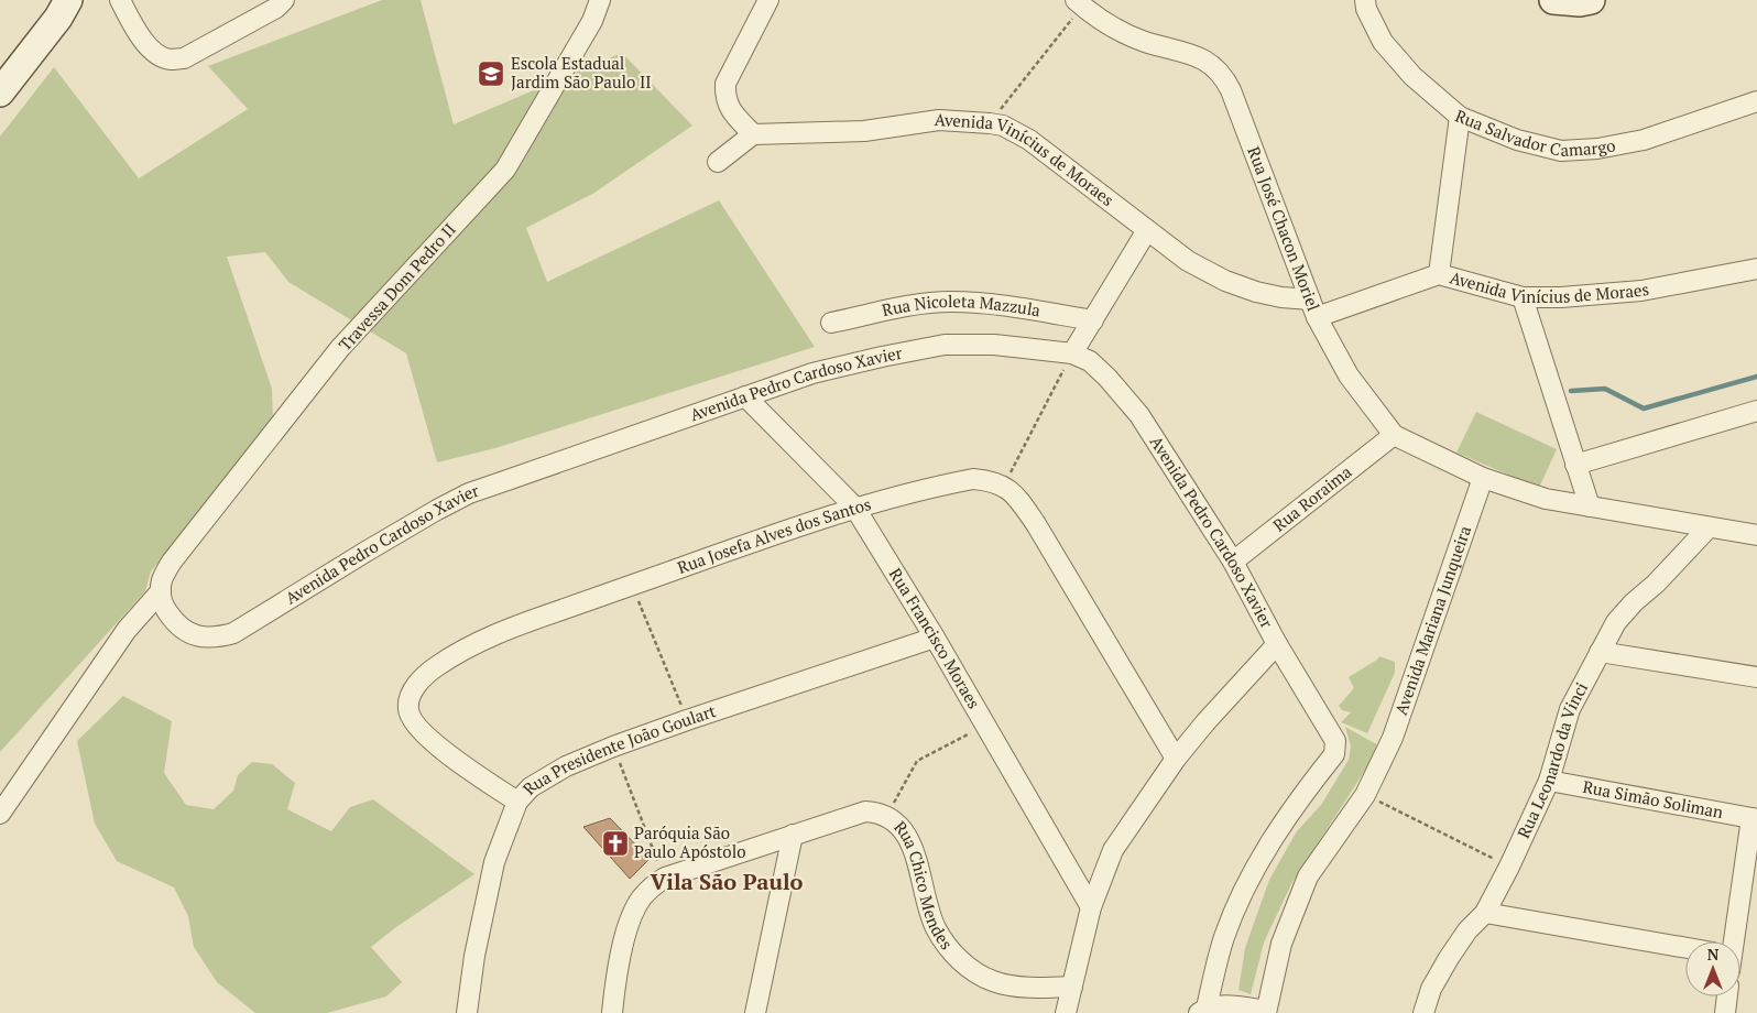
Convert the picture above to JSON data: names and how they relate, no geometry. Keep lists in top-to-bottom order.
{
  "streets": {
    "street": [
      "Rua Salvador Camargo",
      "Avenida Vinícius de Moraes",
      "Rua José Chacon Moriel",
      "Travessa Dom Pedro II",
      "Rua Nicoleta Mazzula",
      "Avenida Pedro Cardoso Xavier",
      "Rua Roraima",
      "Rua Josefa Alves dos Santos",
      "Avenida Mariana Junqueira",
      "Rua Francisco Moraes",
      "Rua Presidente João Goulart",
      "Rua Leonardo da Vinci",
      "Rua Simão Soliman",
      "Rua Chico Mendes"
    ]
  },
  "crossings": [
    ["Avenida Vinícius de Moraes", "Rua José Chacon Moriel"],
    ["Rua José Chacon Moriel", "Rua Roraima"],
    ["Rua José Chacon Moriel", "Avenida Mariana Junqueira"],
    ["Travessa Dom Pedro II", "Avenida Pedro Cardoso Xavier"],
    ["Avenida Pedro Cardoso Xavier", "Rua Roraima"],
    ["Avenida Pedro Cardoso Xavier", "Rua Francisco Moraes"],
    ["Rua Josefa Alves dos Santos", "Rua Francisco Moraes"],
    ["Rua Josefa Alves dos Santos", "Rua Presidente João Goulart"],
    ["Rua Francisco Moraes", "Rua Presidente João Goulart"],
    ["Rua Leonardo da Vinci", "Rua Simão Soliman"]
  ],
  "districts": ["Vila São Paulo"],
  "places": {
    "school or university": ["Escola Estadual Jardim São Paulo II"],
    "church": ["Paróquia São Paulo Apóstolo"]
  },
  "north": "top"
}
